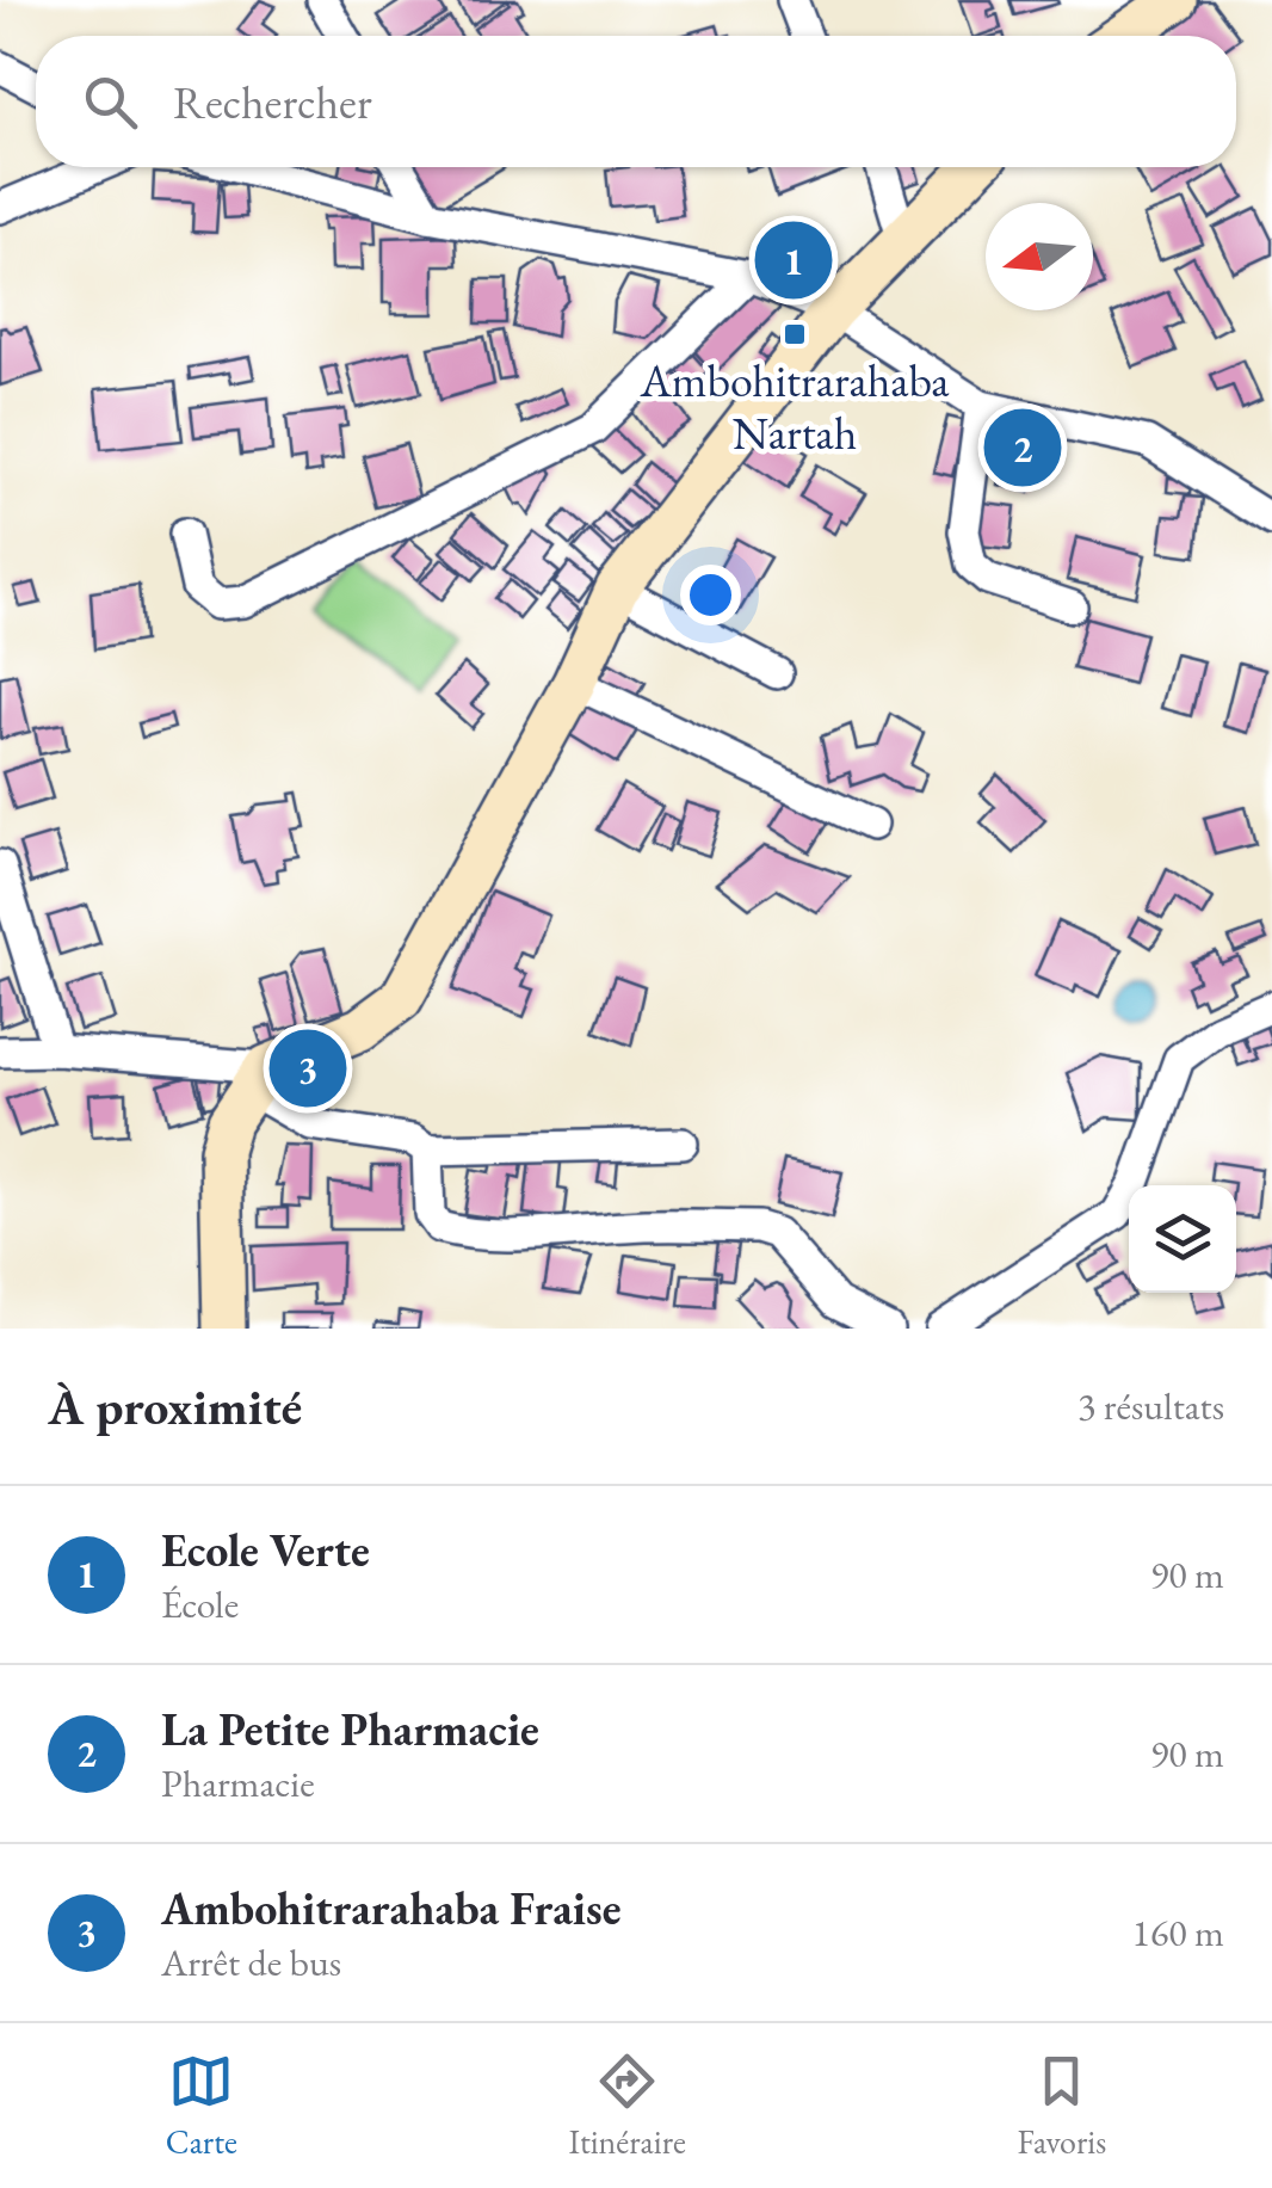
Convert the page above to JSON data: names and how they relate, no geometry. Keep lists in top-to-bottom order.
{
  "places": {
    "transit": ["Ambohitrarahaba Nartah"]
  },
  "north": "left",
  "page": {
    "search": "Rechercher",
    "pins": ["1", "2", "3"],
    "heading": ["À proximité", "3 résultats"],
    "list": [
      {
        "mark": "1",
        "name": "Ecole Verte",
        "note": "École",
        "value": "90 m"
      },
      {
        "mark": "2",
        "name": "La Petite Pharmacie",
        "note": "Pharmacie",
        "value": "90 m"
      },
      {
        "mark": "3",
        "name": "Ambohitrarahaba Fraise",
        "note": "Arrêt de bus",
        "value": "160 m"
      }
    ],
    "nav": ["Carte", "Itinéraire", "Favoris"]
  }
}
